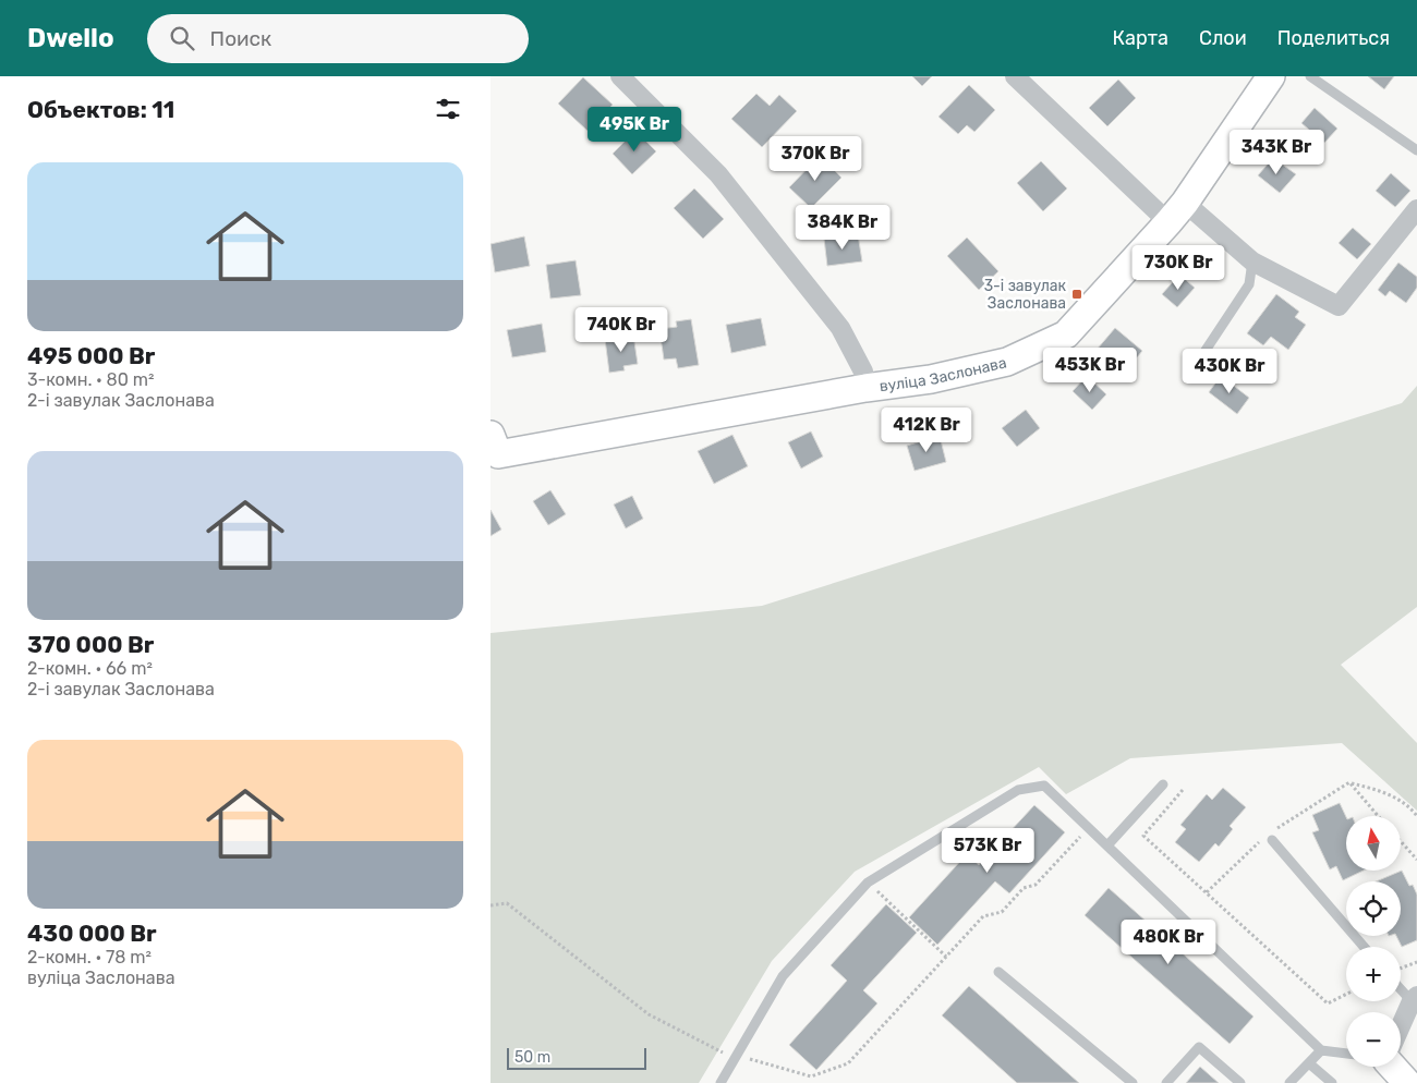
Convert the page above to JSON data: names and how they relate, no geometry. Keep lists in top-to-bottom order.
{
  "streets": {
    "street": ["вуліца Заслонава"]
  },
  "places": {
    "transit": ["3-і завулак Заслонава"]
  },
  "scale_bar": "50 m",
  "north": "top",
  "page": {
    "header": "Dwello",
    "search": "Поиск",
    "nav": ["Карта", "Слои", "Поделиться"],
    "heading": "Объектов: 11",
    "price": [
      "495K Br",
      "343K Br",
      "370K Br",
      "384K Br",
      "730K Br",
      "740K Br",
      "453K Br",
      "430K Br",
      "412K Br",
      "573K Br",
      "480K Br"
    ],
    "list": [
      {
        "name": "495 000 Br",
        "note": "3-комн. · 80 m² · 2-і завулак Заслонава"
      },
      {
        "name": "370 000 Br",
        "note": "2-комн. · 66 m² · 2-і завулак Заслонава"
      },
      {
        "name": "430 000 Br",
        "note": "2-комн. · 78 m² · вуліца Заслонава"
      }
    ],
    "map_buttons": ["+", "−"],
    "scale": "50 m"
  }
}
